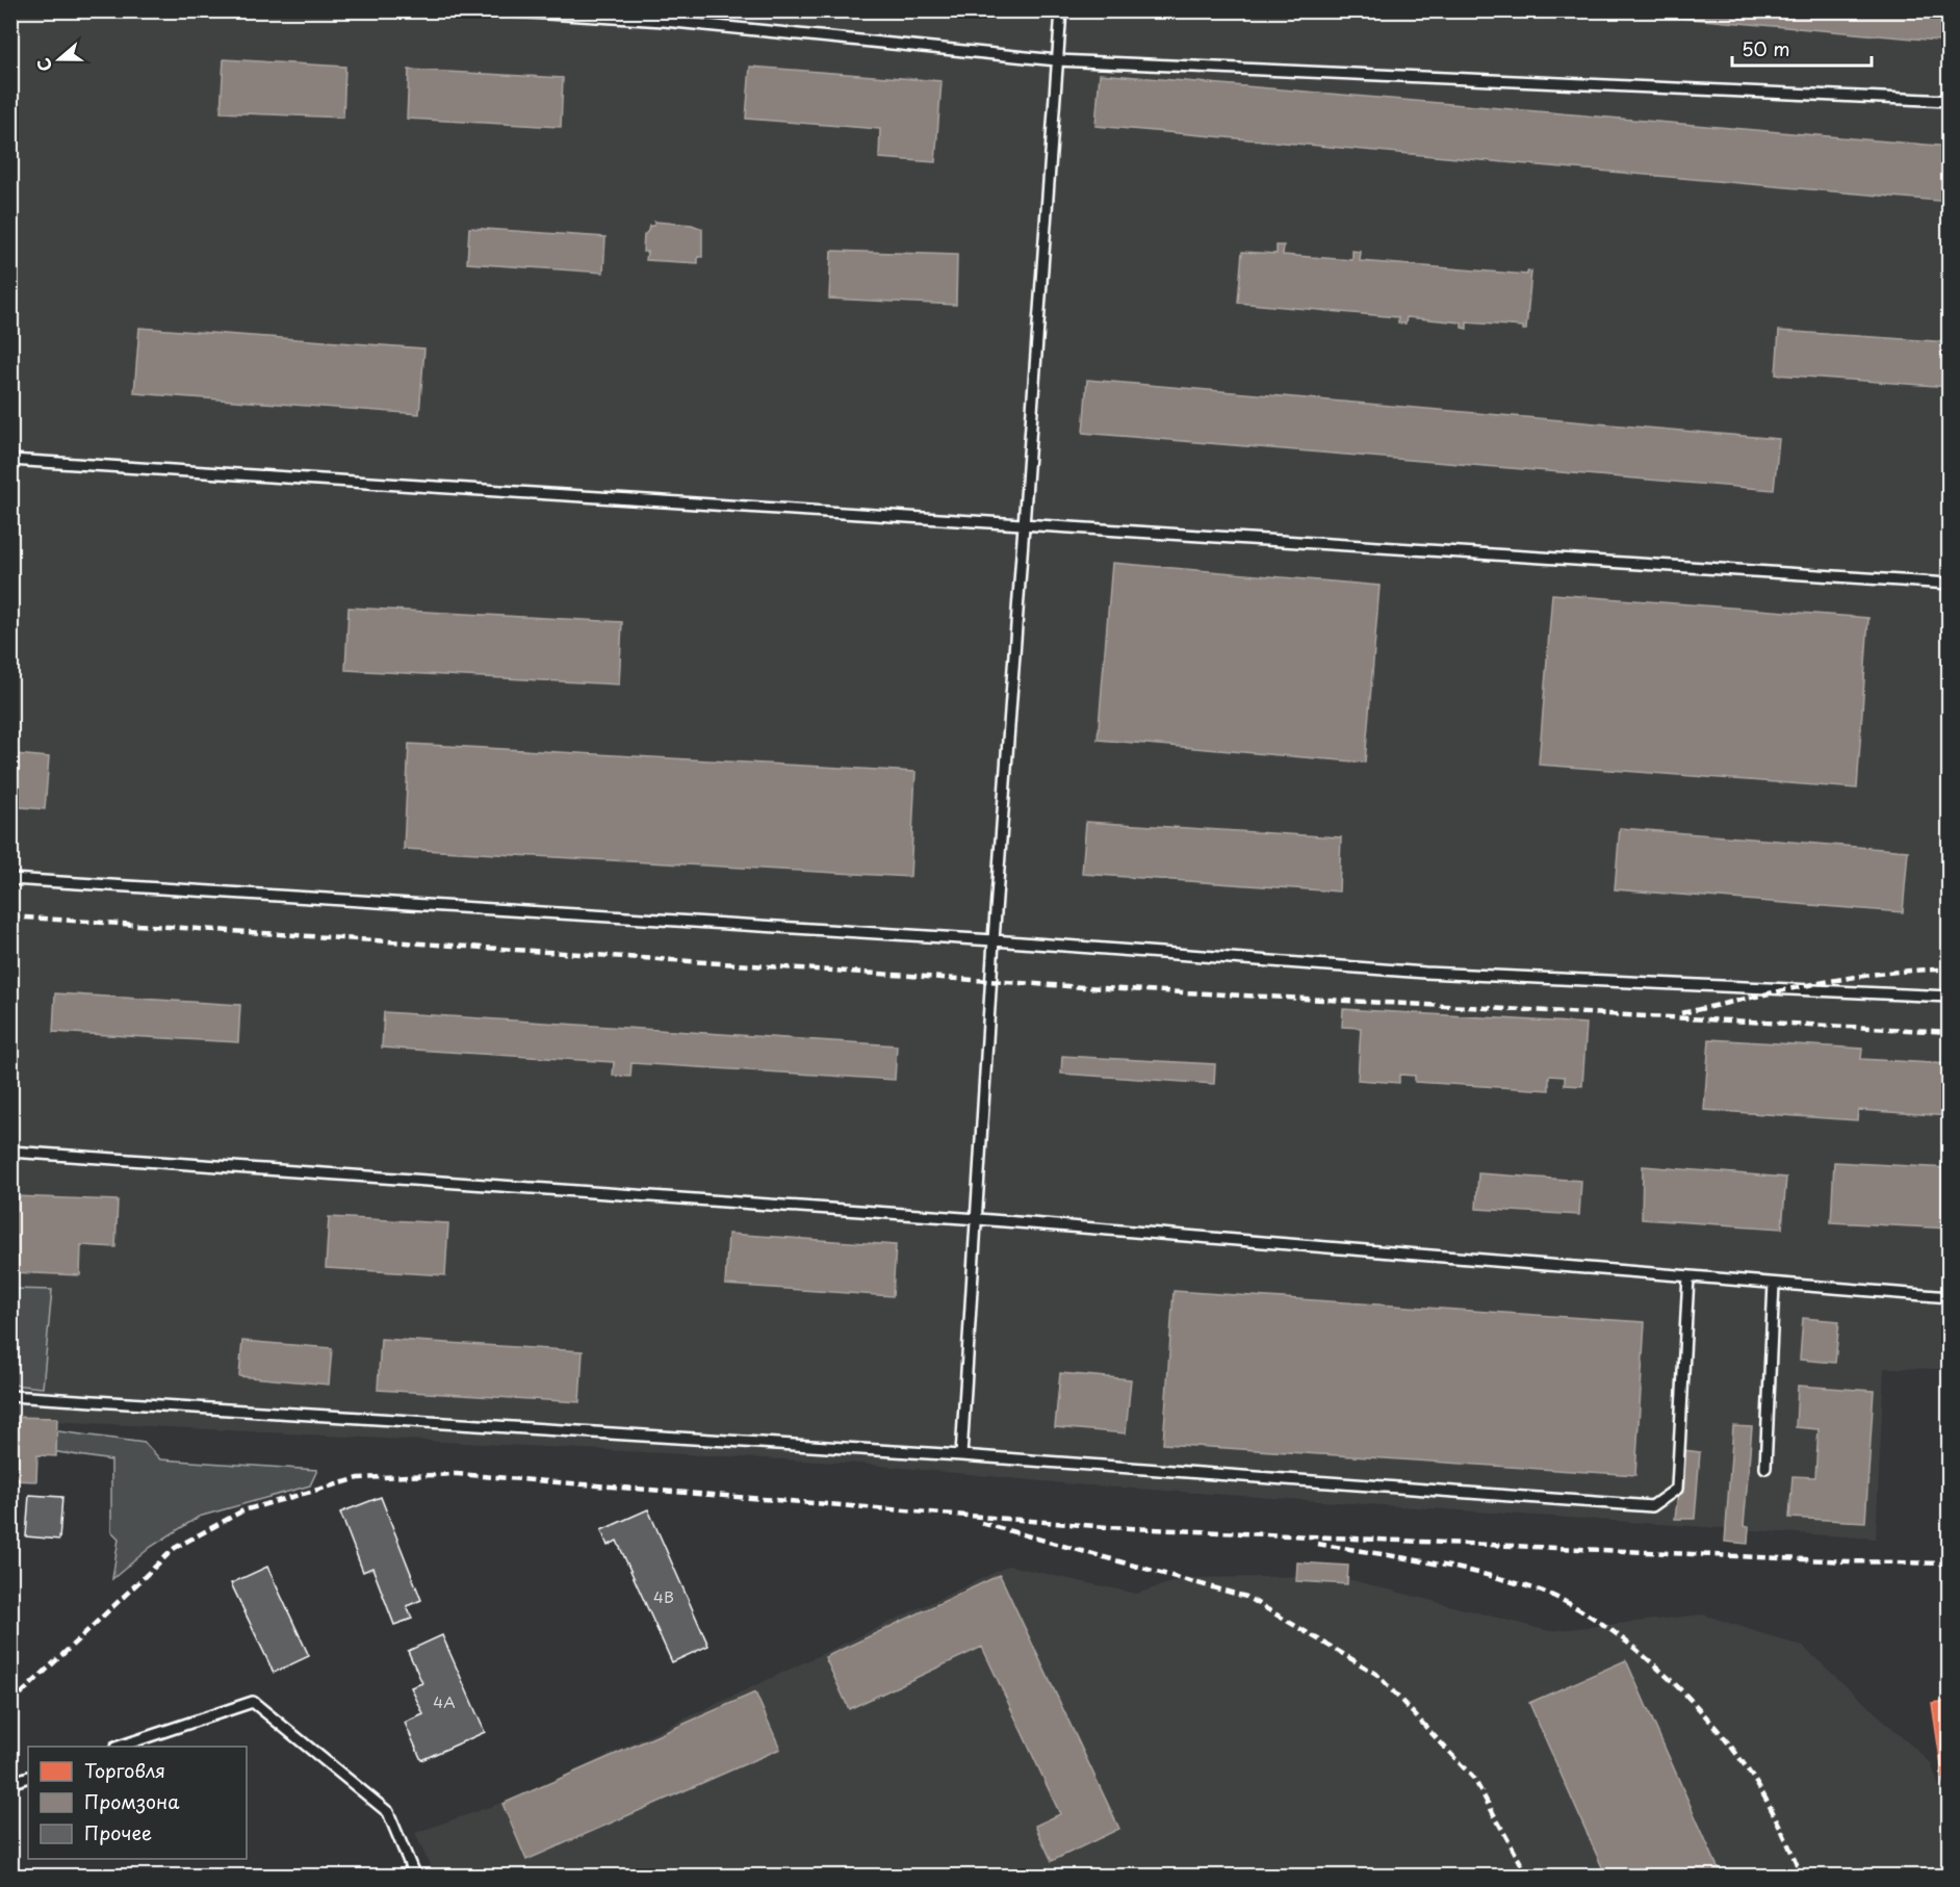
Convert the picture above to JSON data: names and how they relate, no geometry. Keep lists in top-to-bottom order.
{
  "house_numbers": ["4В", "4А"],
  "legend": ["Торговля", "Промзона", "Прочее"],
  "scale_bar": "50 m",
  "north": "left"
}
